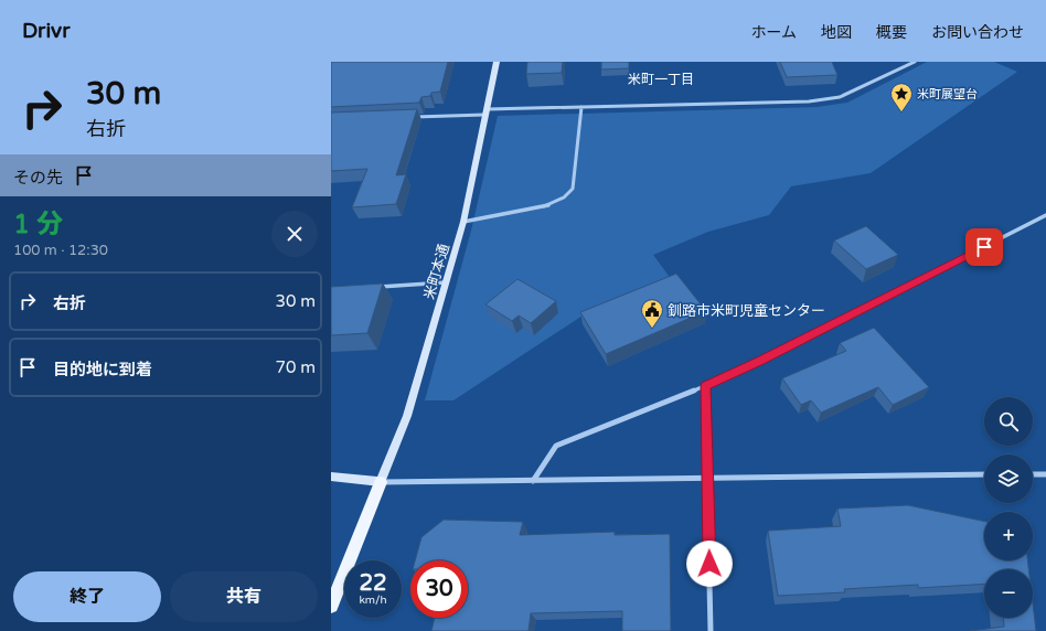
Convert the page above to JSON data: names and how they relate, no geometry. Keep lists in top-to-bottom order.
{
  "streets": {
    "street": ["米町本通"]
  },
  "districts": ["米町一丁目"],
  "places": {
    "place": ["米町展望台"],
    "public building": ["釧路市米町児童センター"]
  },
  "page": {
    "header": "Drivr",
    "nav": [
      "ホーム",
      "地図",
      "概要",
      "お問い合わせ"
    ],
    "turn": ["30 m", "右折"],
    "then": "その先",
    "heading": ["1 分", "100 m · 12:30"],
    "list": [
      {
        "name": "右折",
        "value": "30 m"
      },
      {
        "name": "目的地に到着",
        "value": "70 m"
      }
    ],
    "map_buttons": ["+", "−"],
    "speed": "22 km/h",
    "limit": "30",
    "buttons": ["終了", "共有"]
  }
}
